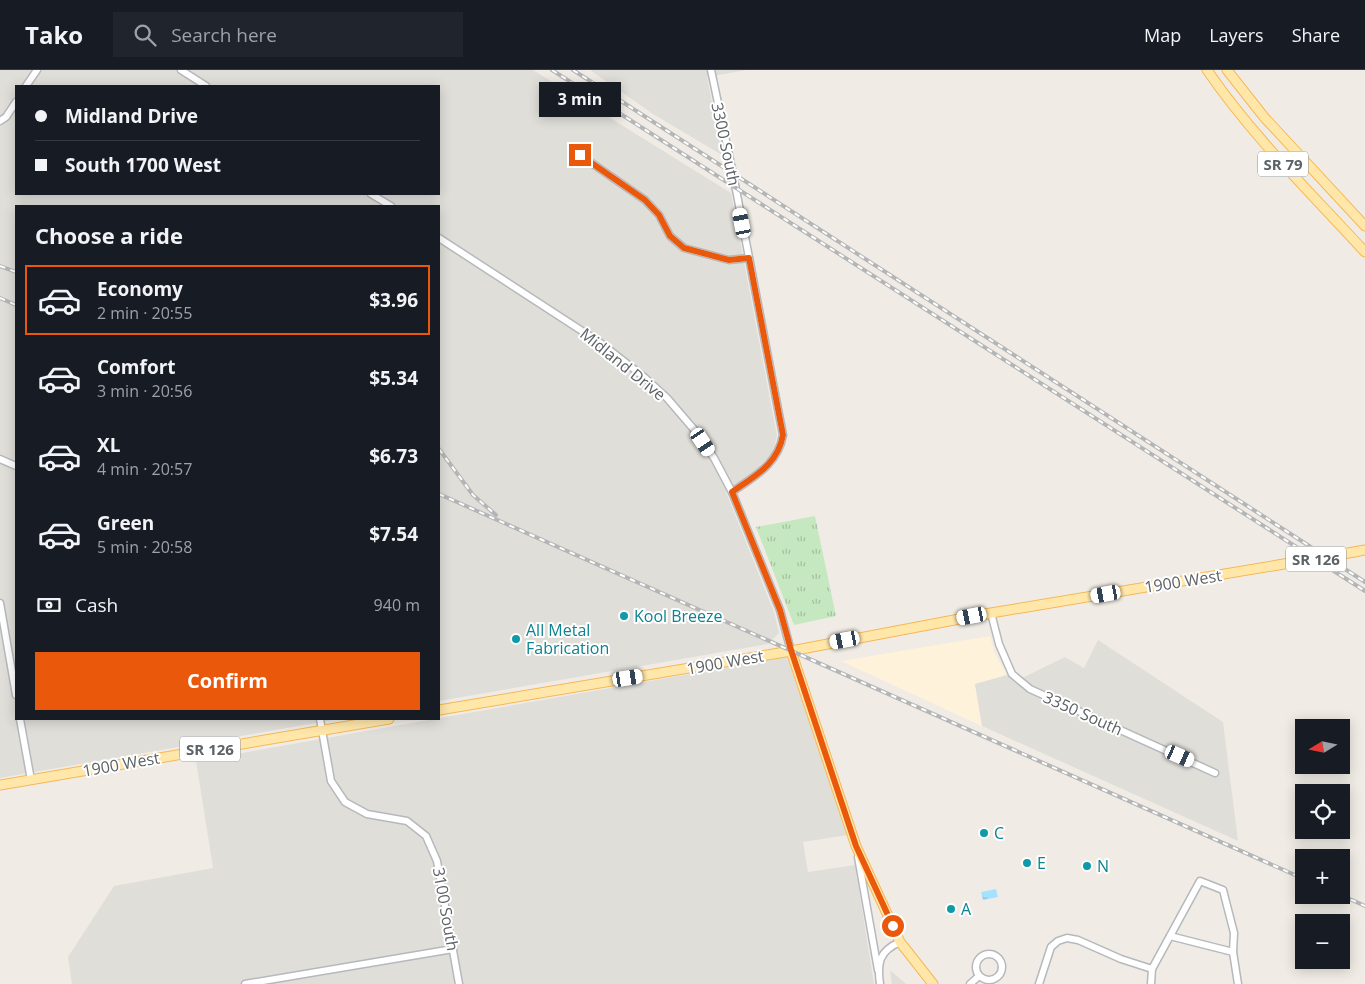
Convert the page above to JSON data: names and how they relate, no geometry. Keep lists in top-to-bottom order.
{
  "streets": {
    "main road": [
      "SR 79",
      "Midland Drive",
      "SR 126",
      "1900 West"
    ],
    "street": ["3300 South", "3350 South", "3100 South"]
  },
  "crossings": [
    ["3300 South", "Midland Drive"],
    ["Midland Drive", "1900 West"],
    ["1900 West", "3350 South"],
    ["1900 West", "3100 South"]
  ],
  "places": [
    "Kool Breeze",
    "All Metal Fabrication",
    "C",
    "E",
    "N",
    "A"
  ],
  "north": "left",
  "page": {
    "header": "Tako",
    "search": "Search here",
    "nav": ["Map", "Layers", "Share"],
    "bubble": "3 min",
    "banner": ["Midland Drive", "South 1700 West"],
    "heading": "Choose a ride",
    "list": [
      {
        "name": "Economy",
        "note": "2 min · 20:55",
        "value": "$3.96"
      },
      {
        "name": "Comfort",
        "note": "3 min · 20:56",
        "value": "$5.34"
      },
      {
        "name": "XL",
        "note": "4 min · 20:57",
        "value": "$6.73"
      },
      {
        "name": "Green",
        "note": "5 min · 20:58",
        "value": "$7.54"
      }
    ],
    "pay": ["Cash", "940 m"],
    "buttons": "Confirm",
    "map_buttons": ["+", "−"]
  }
}
